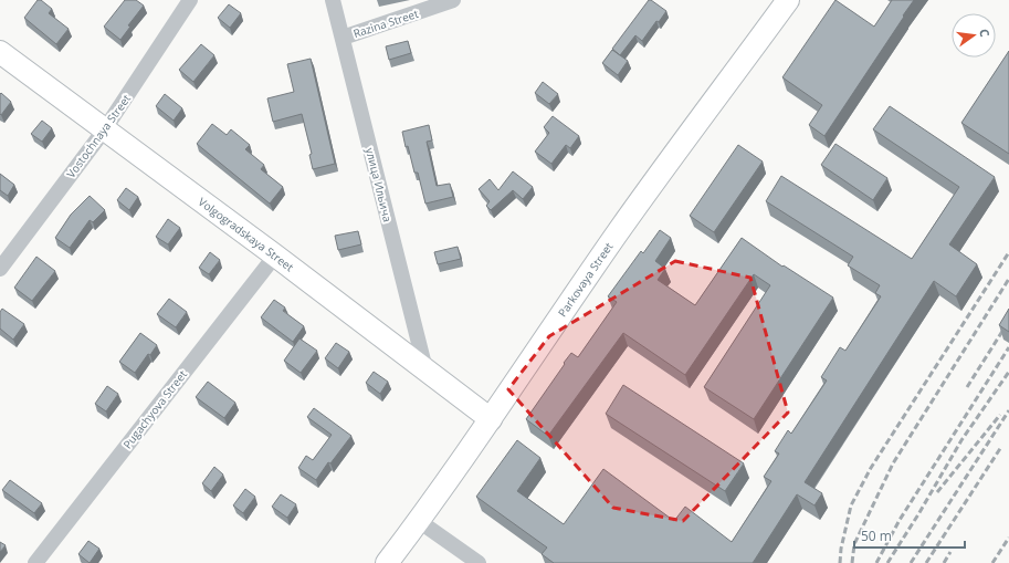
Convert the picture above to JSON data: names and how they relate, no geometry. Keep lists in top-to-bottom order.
{
  "streets": {
    "main road": ["Volgogradskaya Street", "Parkovaya Street"],
    "street": [
      "Razina Street",
      "Vostochnaya Street",
      "улица Ильича",
      "Pugachyova Street"
    ]
  },
  "crossings": [
    ["Razina Street", "улица Ильича"],
    ["Vostochnaya Street", "Volgogradskaya Street"],
    ["улица Ильича", "Volgogradskaya Street"],
    ["Volgogradskaya Street", "Parkovaya Street"],
    ["Volgogradskaya Street", "Pugachyova Street"]
  ],
  "scale_bar": "50 m",
  "north": "right"
}
